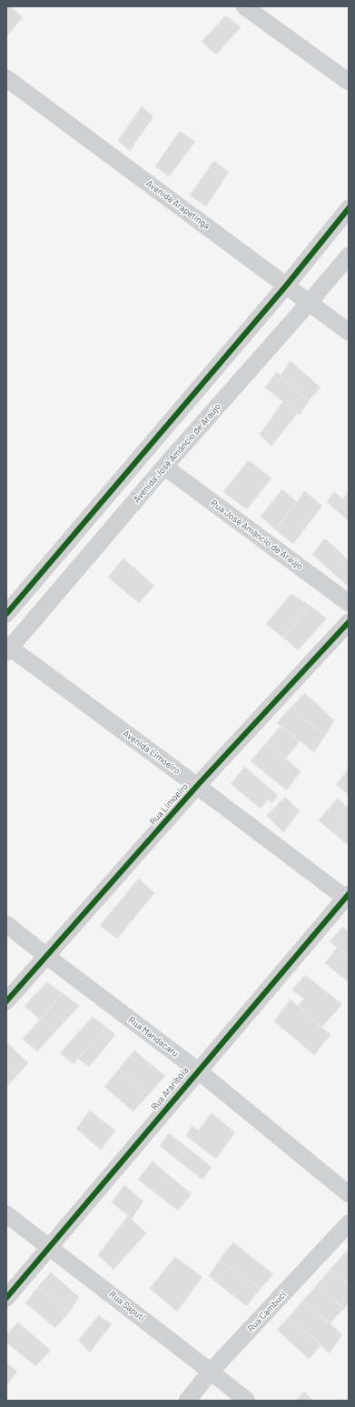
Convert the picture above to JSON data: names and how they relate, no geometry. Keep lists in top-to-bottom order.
{
  "streets": {
    "street": [
      "Avenida Arapetinga",
      "Avenida José Amâncio de Araújo",
      "Rua José Amâncio de Araújo",
      "Avenida Limoeiro",
      "Rua Limoeiro",
      "Rua Mandacaru",
      "Rua Araribóia",
      "Rua Saputi",
      "Rua Cambuci"
    ]
  },
  "crossings": [
    ["Avenida Arapetinga", "Avenida José Amâncio de Araújo"],
    ["Avenida José Amâncio de Araújo", "Rua José Amâncio de Araújo"],
    ["Avenida José Amâncio de Araújo", "Avenida Limoeiro"],
    ["Avenida Limoeiro", "Rua Limoeiro"],
    ["Avenida Limoeiro", "Rua Araribóia"],
    ["Rua Limoeiro", "Rua Mandacaru"],
    ["Rua Mandacaru", "Rua Araribóia"],
    ["Rua Araribóia", "Rua Saputi"],
    ["Rua Saputi", "Rua Cambuci"]
  ]
}
